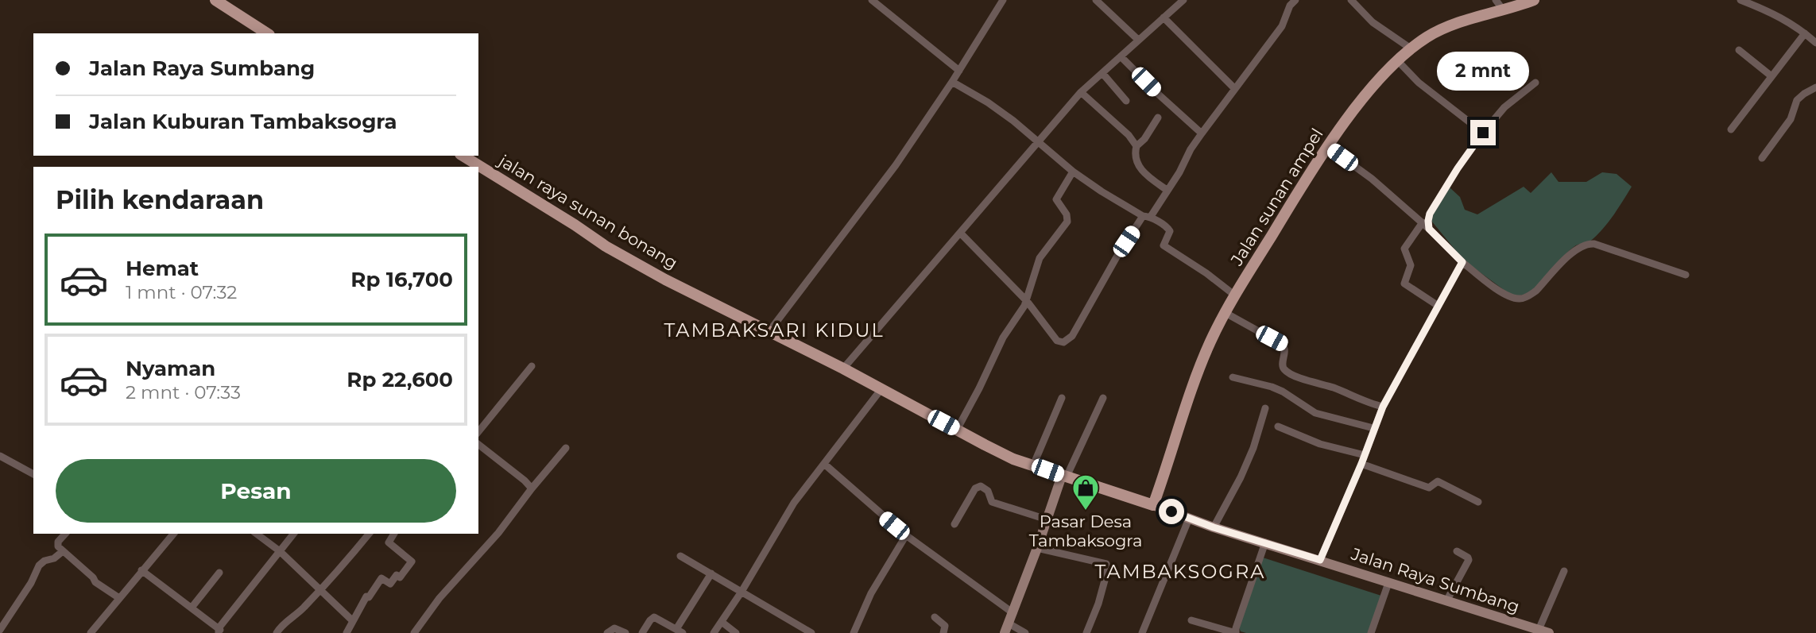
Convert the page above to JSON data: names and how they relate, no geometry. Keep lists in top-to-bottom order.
{
  "streets": {
    "main road": ["Jalan sunan ampel", "jalan raya sunan bonang"],
    "street": ["Jalan Raya Sumbang"]
  },
  "crossings": [
    ["Jalan sunan ampel", "jalan raya sunan bonang"],
    ["Jalan sunan ampel", "Jalan Raya Sumbang"],
    ["jalan raya sunan bonang", "Jalan Raya Sumbang"]
  ],
  "districts": ["TAMBAKSARI KIDUL", "TAMBAKSOGRA"],
  "places": {
    "shop": ["Pasar Desa Tambaksogra"]
  },
  "page": {
    "banner": ["Jalan Raya Sumbang", "Jalan Kuburan Tambaksogra"],
    "bubble": "2 mnt",
    "heading": "Pilih kendaraan",
    "list": [
      {
        "name": "Hemat",
        "note": "1 mnt · 07:32",
        "value": "Rp 16,700"
      },
      {
        "name": "Nyaman",
        "note": "2 mnt · 07:33",
        "value": "Rp 22,600"
      }
    ],
    "buttons": "Pesan"
  }
}
